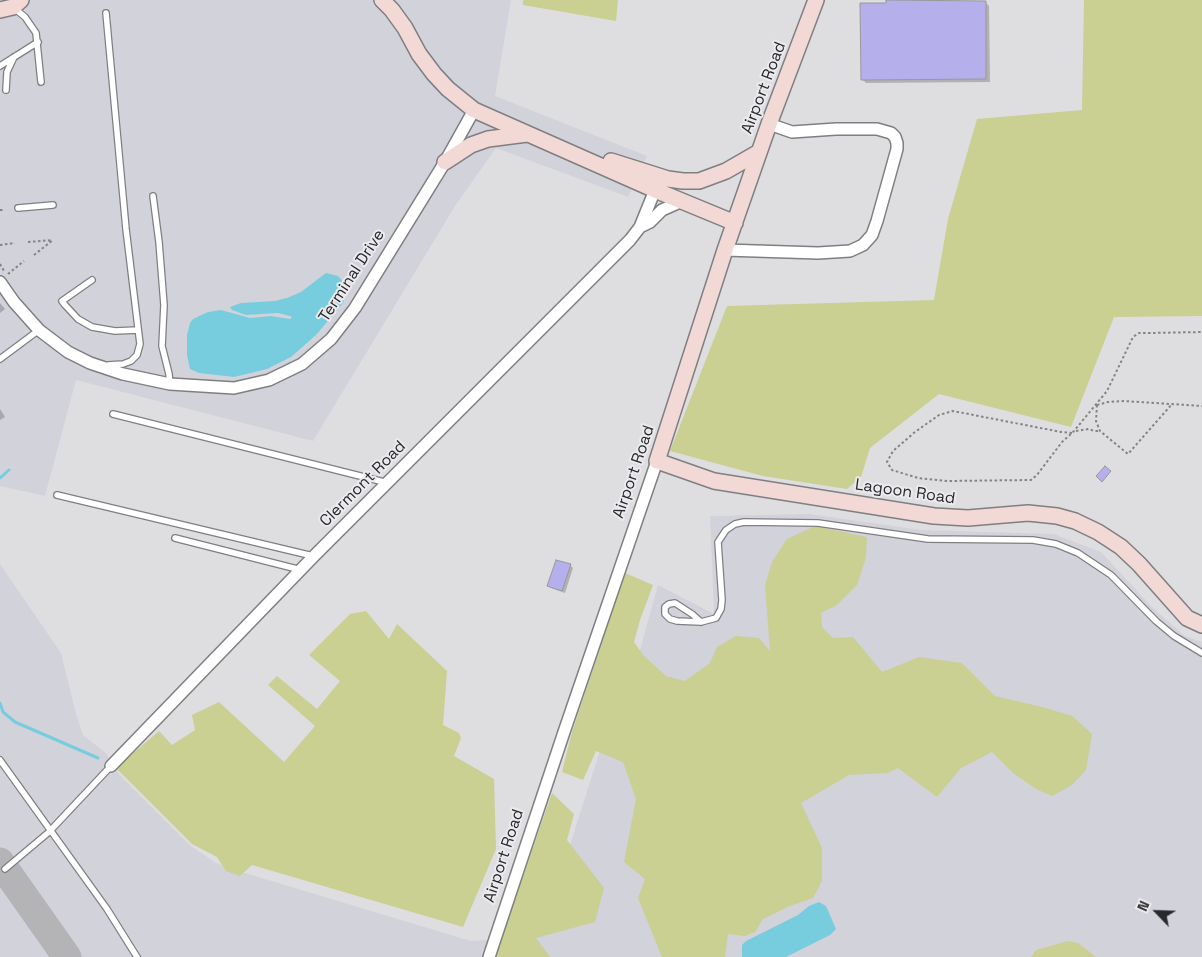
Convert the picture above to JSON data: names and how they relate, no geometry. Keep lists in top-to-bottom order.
{
  "streets": {
    "street": [
      "Airport Road",
      "Terminal Drive",
      "Clermont Road",
      "Lagoon Road"
    ]
  },
  "crossings": [
    ["Airport Road", "Lagoon Road"]
  ],
  "north": "top left"
}
